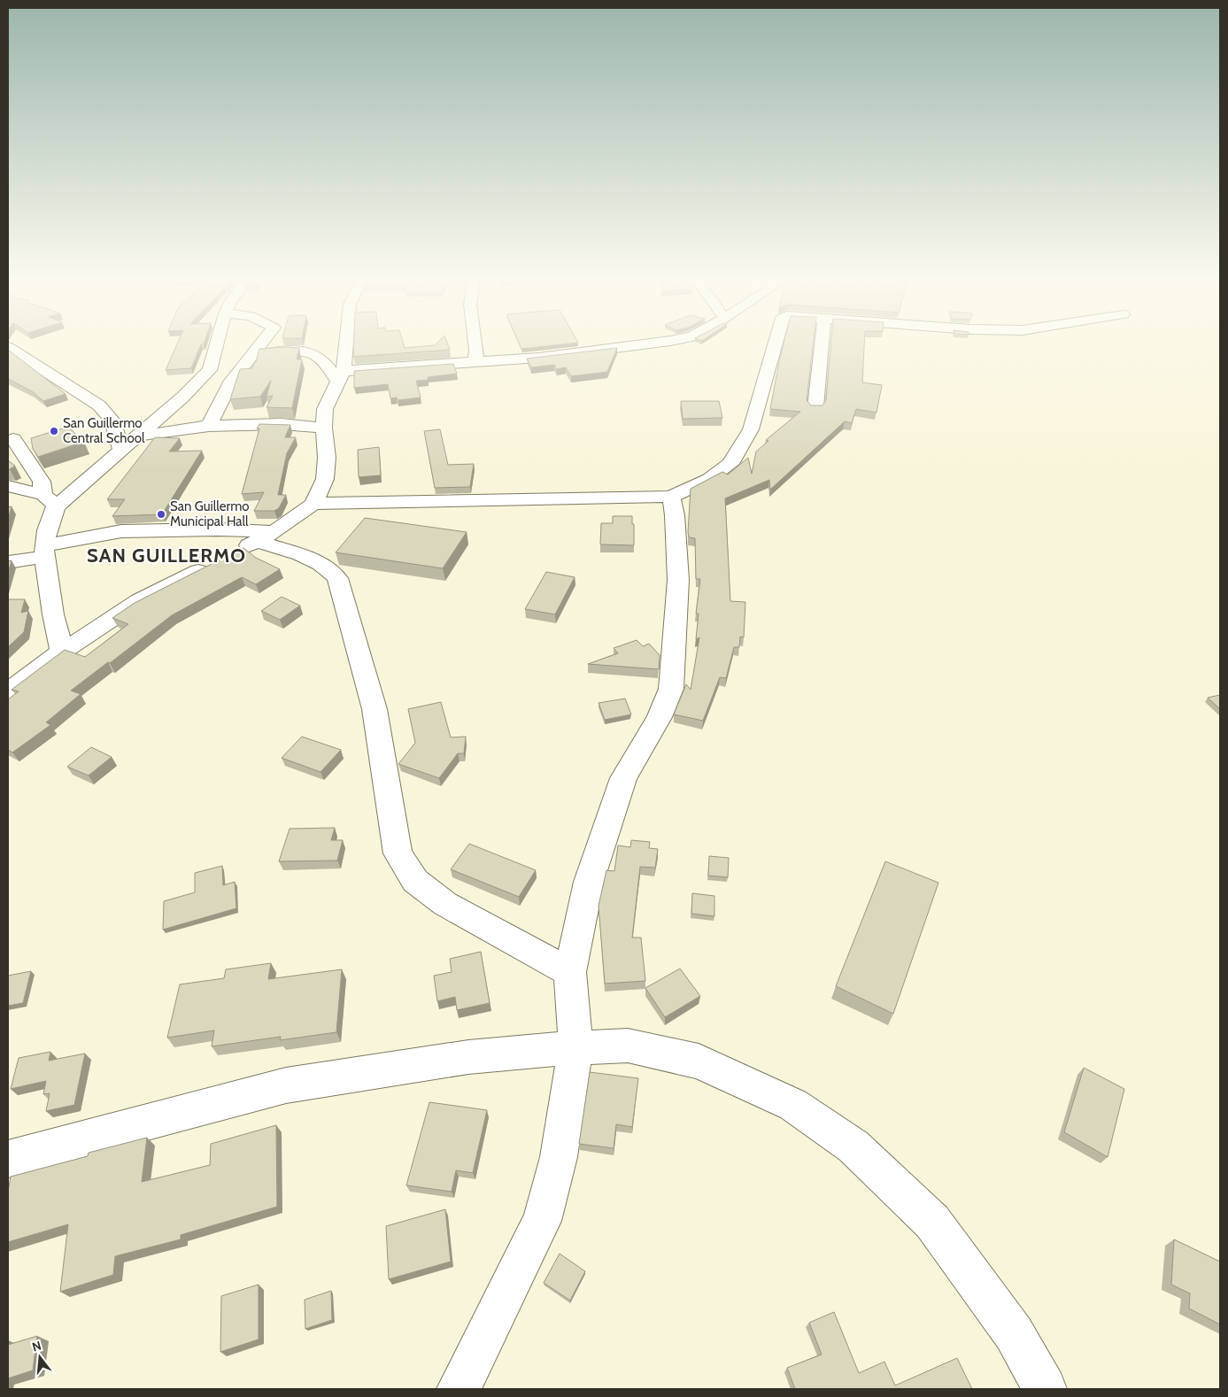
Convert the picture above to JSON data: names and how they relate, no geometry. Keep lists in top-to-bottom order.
{
  "districts": ["SAN GUILLERMO"],
  "places": ["San Guillermo Central School", "San Guillermo Municipal Hall"],
  "north": "top"
}
